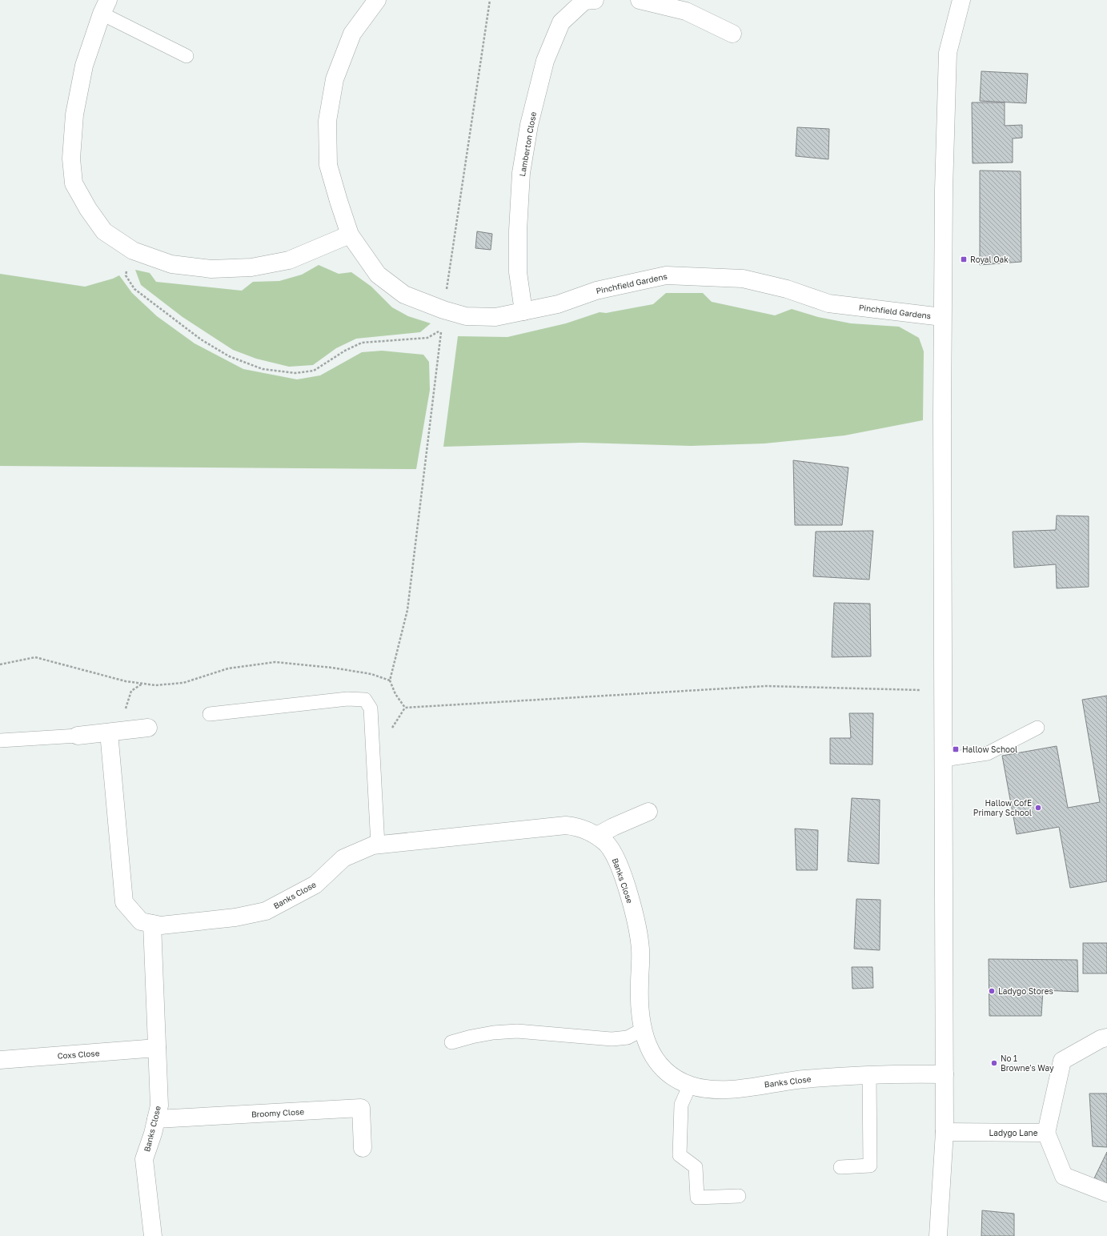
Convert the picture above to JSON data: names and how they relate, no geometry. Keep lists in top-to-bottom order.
{
  "streets": {
    "street": [
      "Lamberton Close",
      "Pinchfield Gardens",
      "Banks Close",
      "Coxs Close",
      "Broomy Close",
      "Ladygo Lane"
    ]
  },
  "crossings": [
    ["Lamberton Close", "Pinchfield Gardens"],
    ["Banks Close", "Coxs Close"],
    ["Banks Close", "Broomy Close"]
  ],
  "places": {
    "transit": ["Royal Oak", "Hallow School"],
    "other": ["Hallow CofE Primary School", "Ladygo Stores", "No 1 Browne's Way"]
  }
}
